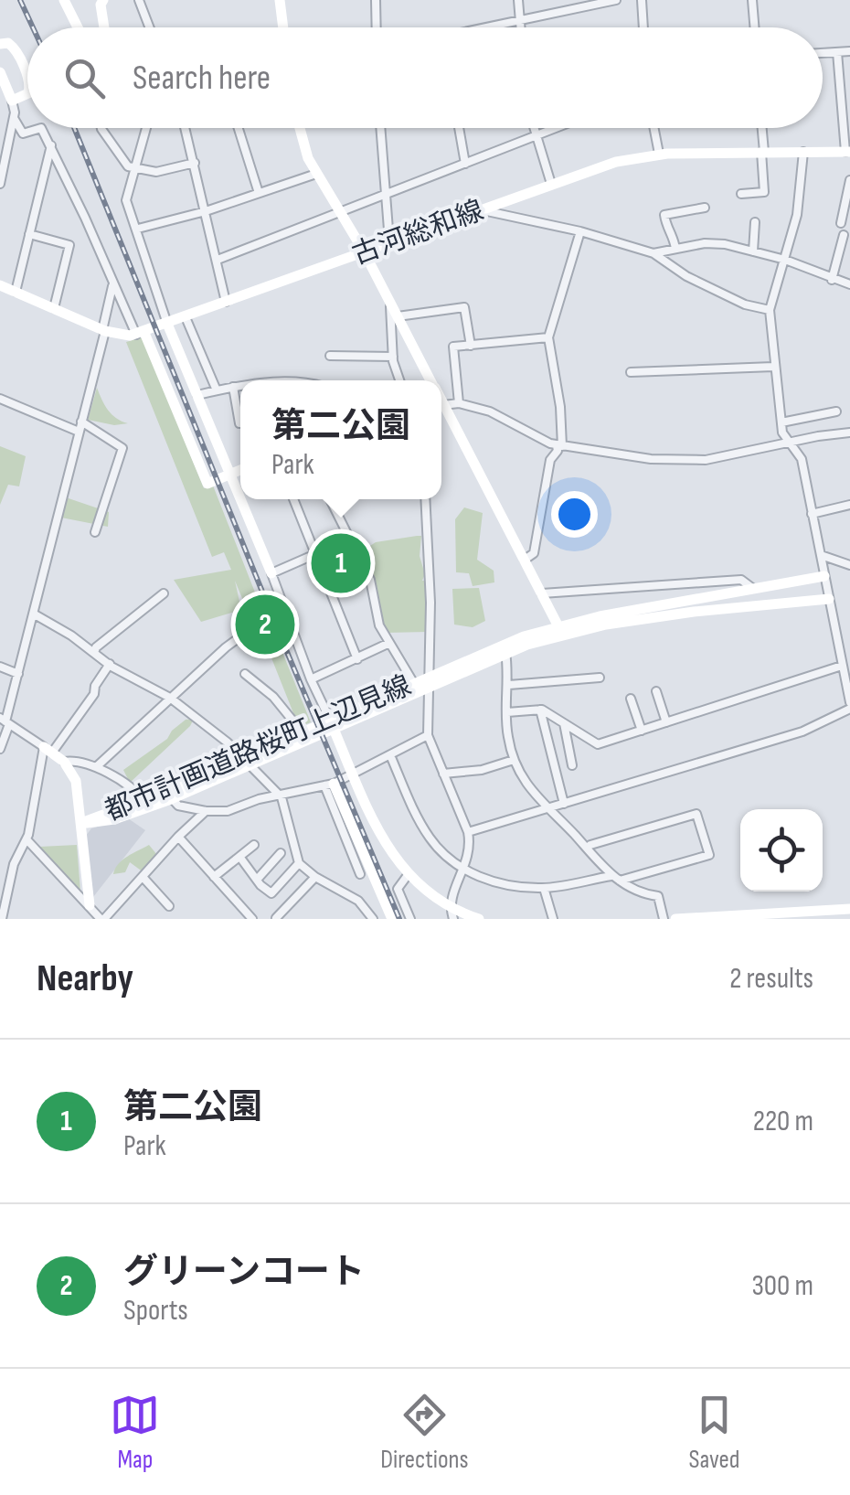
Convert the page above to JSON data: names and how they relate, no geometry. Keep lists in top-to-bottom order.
{
  "streets": {
    "street": ["古河総和線", "都市計画道路桜町上辺見線"]
  },
  "page": {
    "search": "Search here",
    "popup": ["第二公園", "Park"],
    "pins": ["1", "2"],
    "heading": ["Nearby", "2 results"],
    "list": [
      {
        "mark": "1",
        "name": "第二公園",
        "note": "Park",
        "value": "220 m"
      },
      {
        "mark": "2",
        "name": "グリーンコート",
        "note": "Sports",
        "value": "300 m"
      }
    ],
    "nav": ["Map", "Directions", "Saved"]
  }
}
